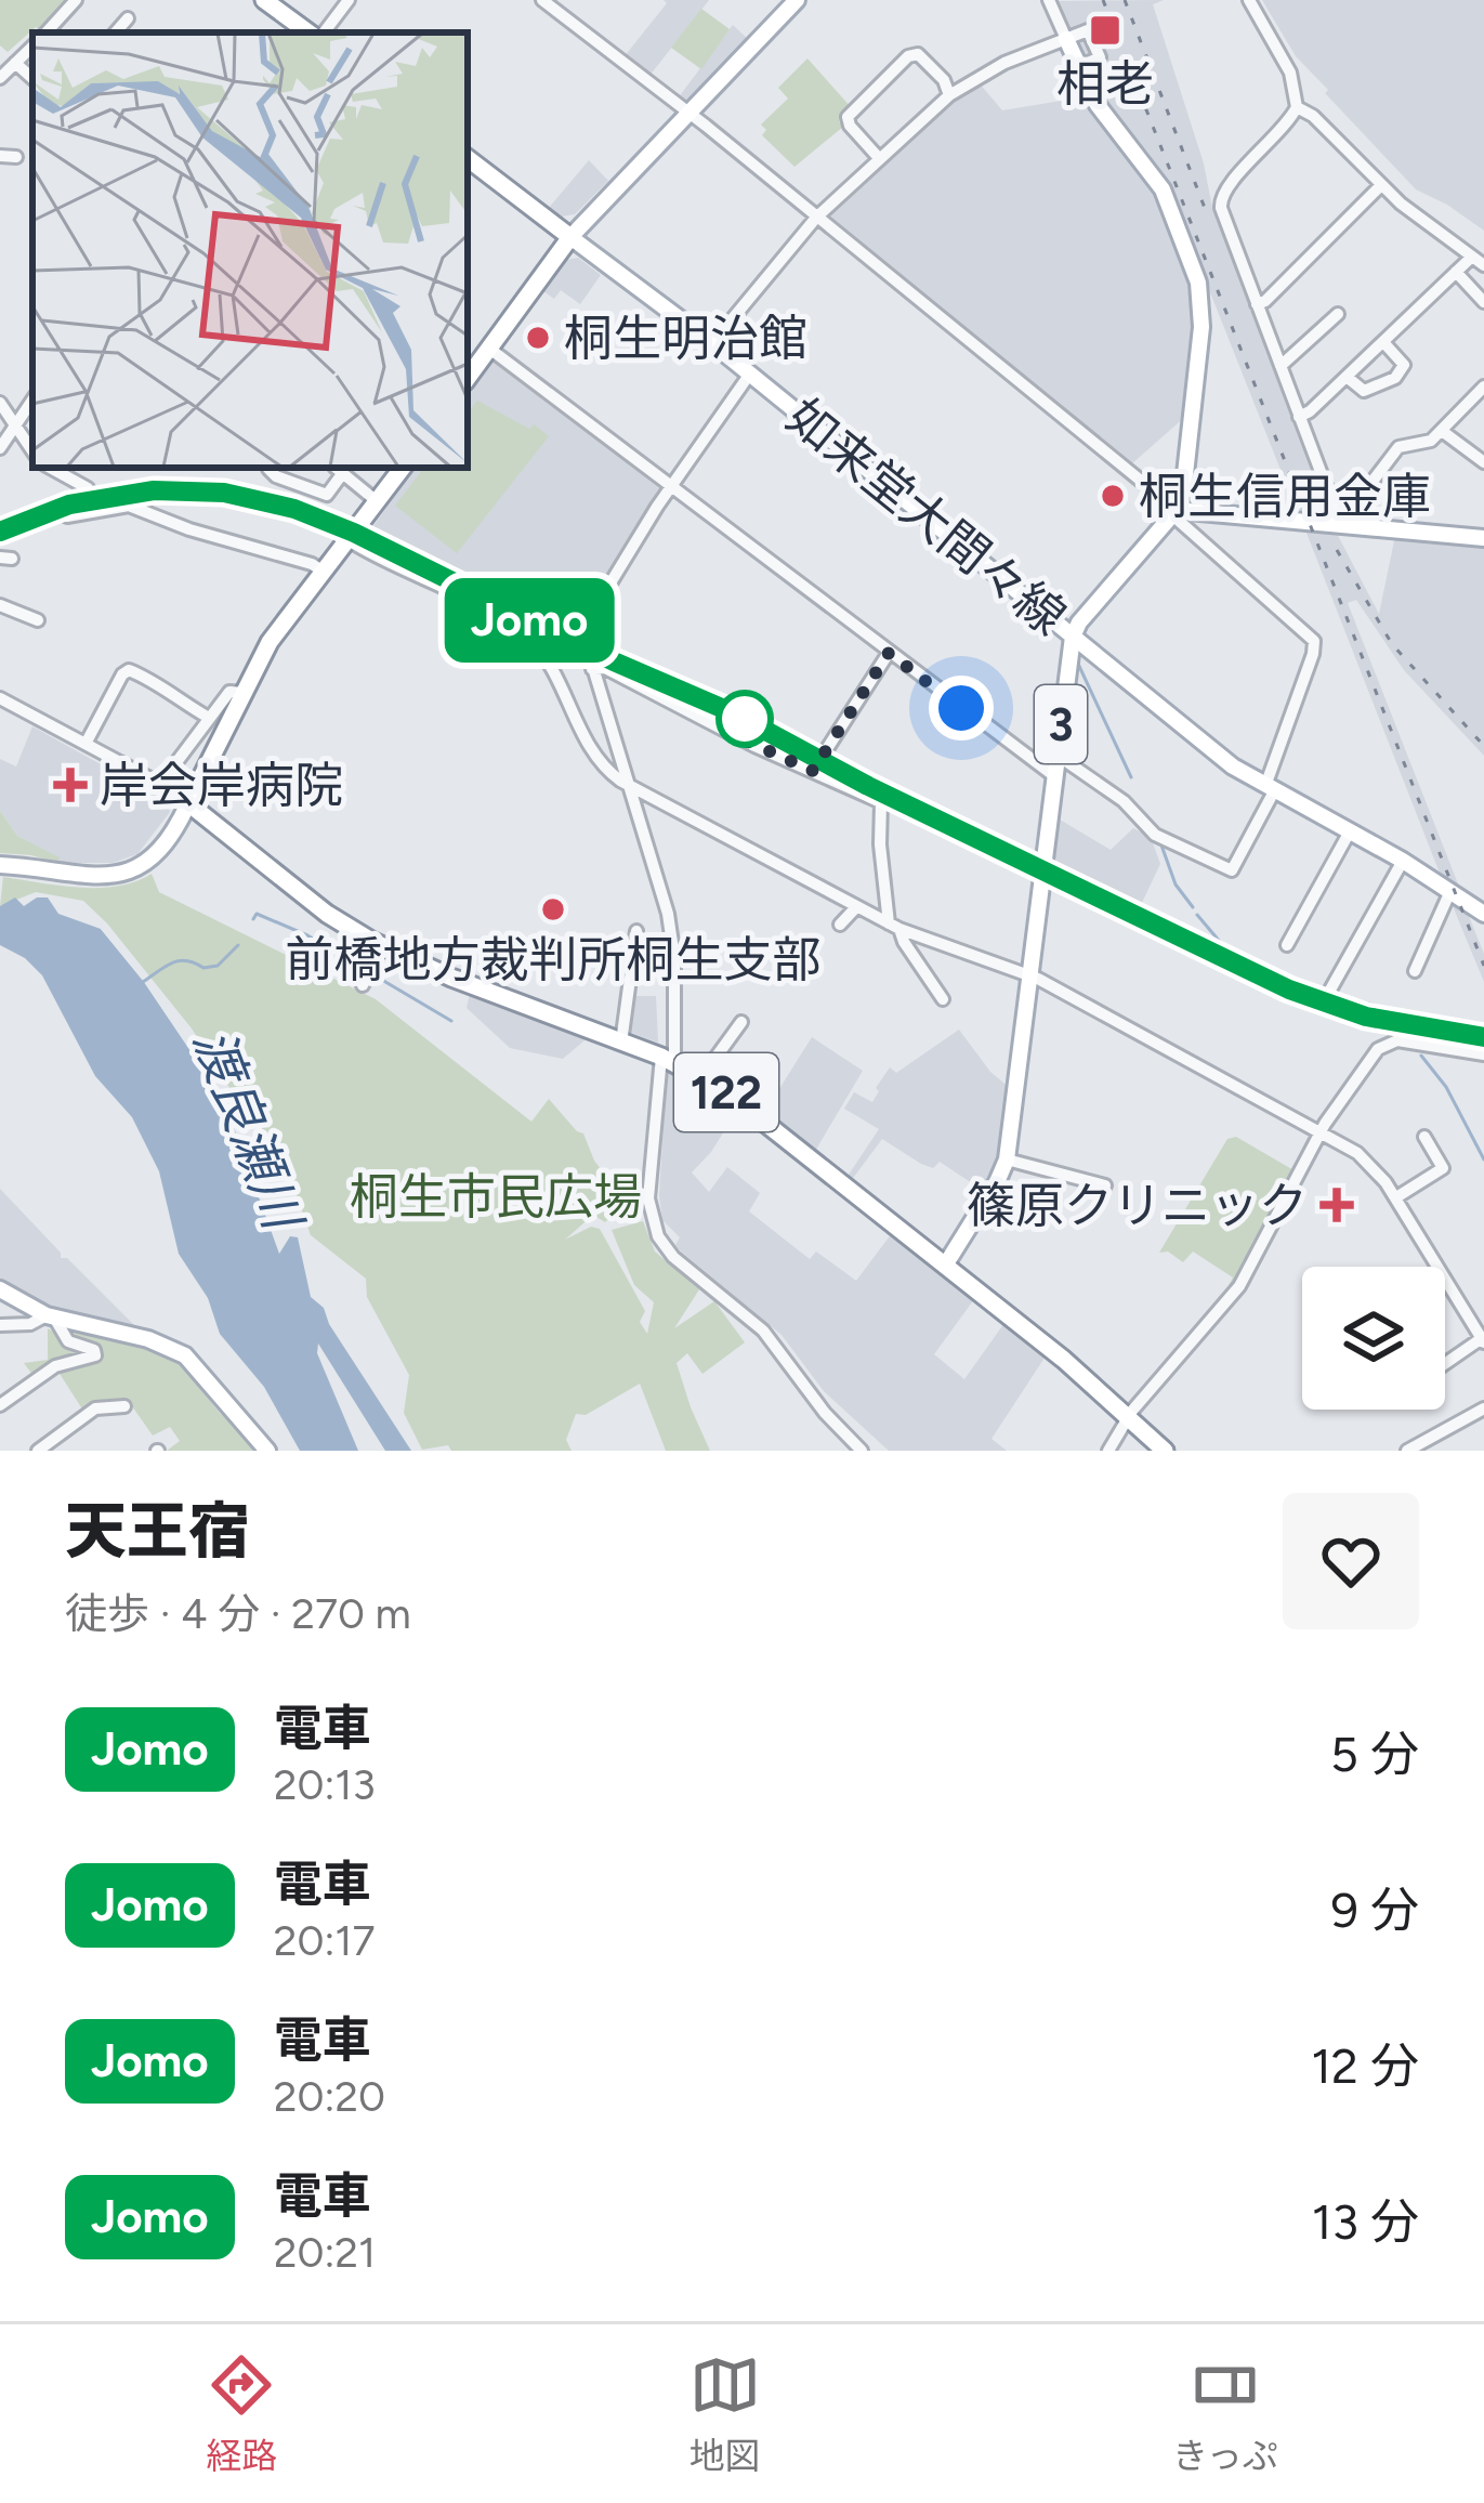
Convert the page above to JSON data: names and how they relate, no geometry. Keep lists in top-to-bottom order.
{
  "streets": {
    "highway": ["122"],
    "main road": ["如来堂大間々線", "3"]
  },
  "crossings": [
    ["如来堂大間々線", "3"],
    ["3", "122"]
  ],
  "water": ["渡良瀬川"],
  "parks": ["桐生市民広場"],
  "places": {
    "transit": ["相老"],
    "other": ["桐生明治館", "桐生信用金庫", "前橋地方裁判所桐生支部"],
    "health": ["岸会岸病院", "篠原クリニック"]
  },
  "page": {
    "on_map": "Jomo",
    "heading": ["天王宿", "徒歩 · 4 分 · 270 m"],
    "list": [
      {
        "mark": "Jomo",
        "name": "電車",
        "note": "20:13",
        "value": "5 分"
      },
      {
        "mark": "Jomo",
        "name": "電車",
        "note": "20:17",
        "value": "9 分"
      },
      {
        "mark": "Jomo",
        "name": "電車",
        "note": "20:20",
        "value": "12 分"
      },
      {
        "mark": "Jomo",
        "name": "電車",
        "note": "20:21",
        "value": "13 分"
      }
    ],
    "tabs": ["経路", "地図", "きっぷ"]
  }
}
